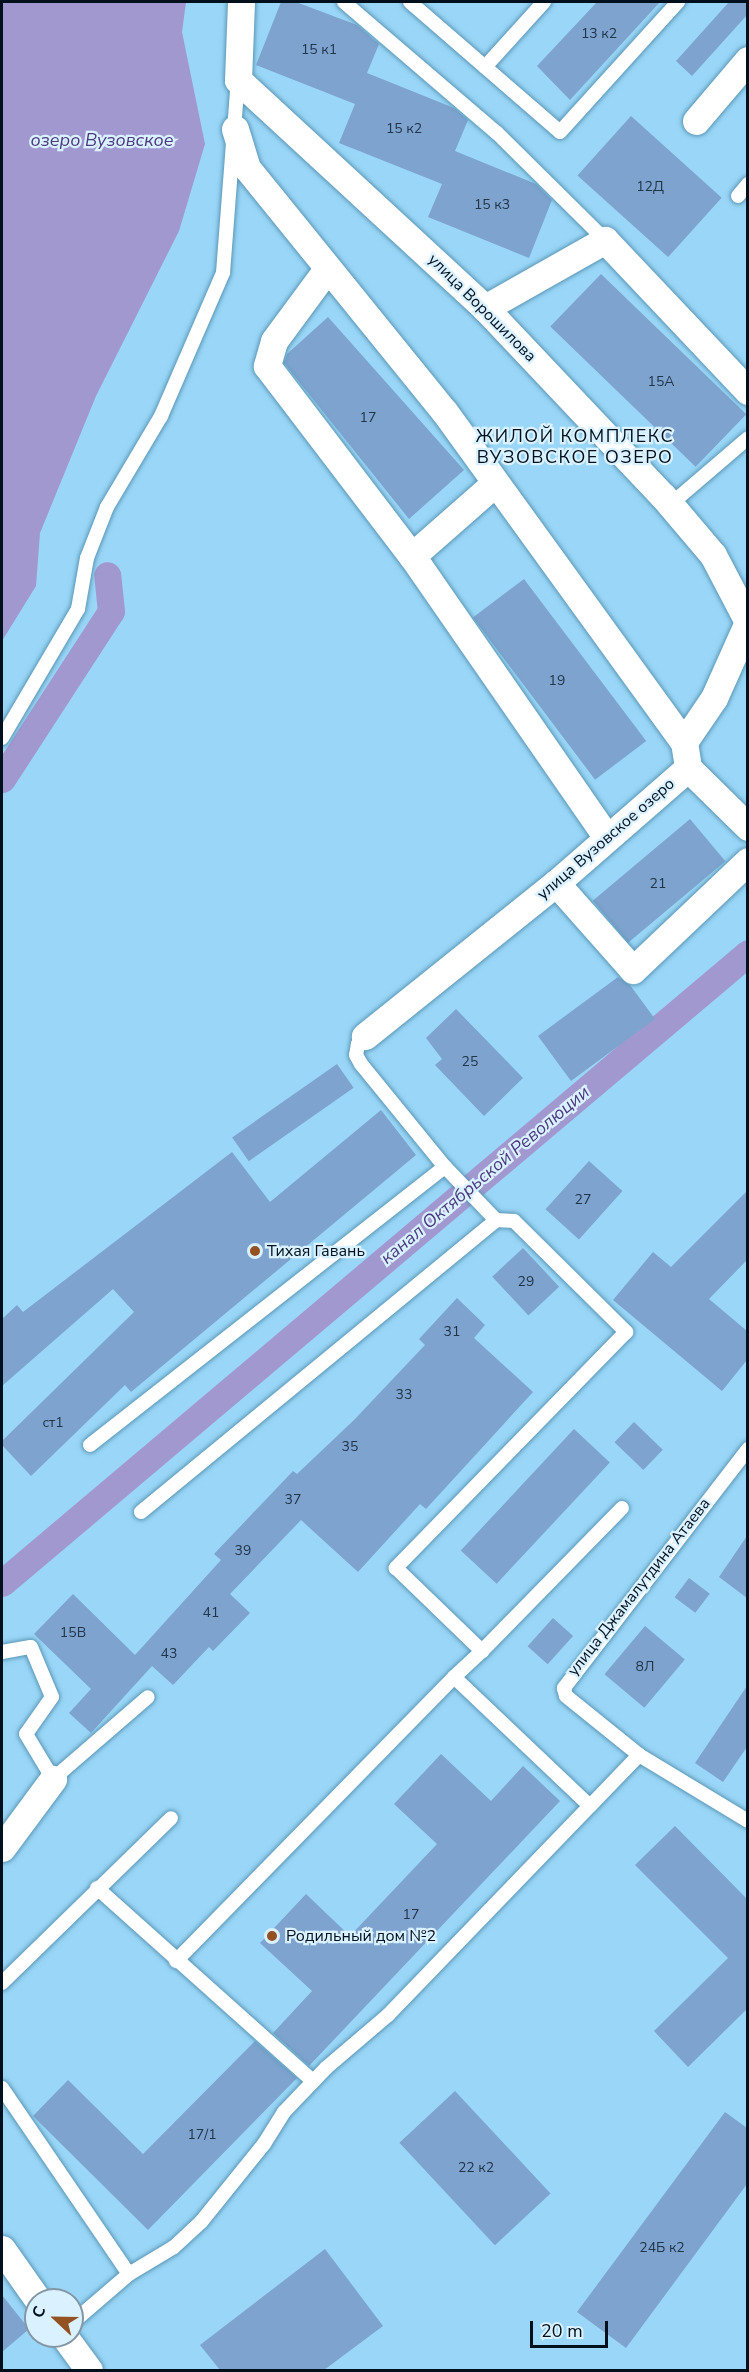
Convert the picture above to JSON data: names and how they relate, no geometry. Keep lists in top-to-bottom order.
{
  "streets": {
    "street": ["улица Ворошилова", "улица Вузовское озеро"],
    "lane": ["улица Джамалутдина Атаева"]
  },
  "crossings": [
    ["улица Ворошилова", "улица Вузовское озеро"]
  ],
  "districts": ["ЖИЛОЙ КОМПЛЕКС ВУЗОВСКОЕ ОЗЕРО"],
  "water": ["озеро Вузовское", "канал Октябрьской Революции"],
  "places": ["Тихая Гавань", "Родильный дом №2"],
  "house_numbers": [
    "13 к2",
    "15 к1",
    "15 к2",
    "12Д",
    "15 к3",
    "15А",
    "17",
    "19",
    "21",
    "25",
    "27",
    "29",
    "31",
    "33",
    "ст1",
    "35",
    "37",
    "39",
    "41",
    "15В",
    "43",
    "8Л",
    "17",
    "17/1",
    "22 к2",
    "24Б к2"
  ],
  "scale_bar": "20 m",
  "north": "left"
}
